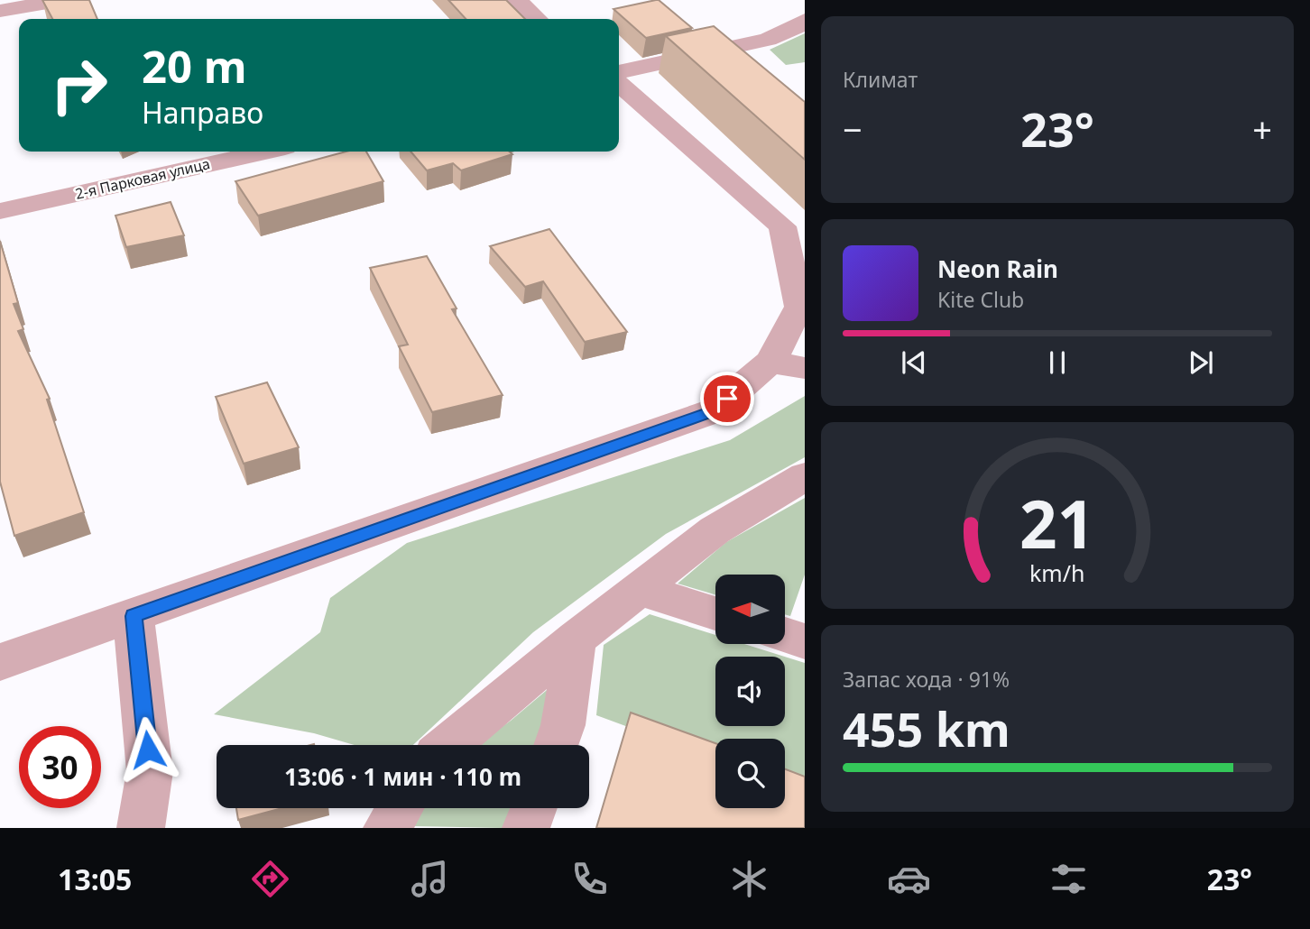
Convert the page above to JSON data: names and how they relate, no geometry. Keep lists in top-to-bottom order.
{
  "streets": {
    "street": ["2-я Парковая улица"]
  },
  "north": "left",
  "page": {
    "tile": [
      "Климат",
      ["Запас хода · 91%", "455 km"]
    ],
    "turn": ["20 m", "Направо"],
    "heat": ["−", "23°", "+"],
    "song": ["Neon Rain", "Kite Club"],
    "limit": "30",
    "trip": "13:06 · 1 мин · 110 m",
    "tabs": ["13:05", "23°"],
    "gauge": ["21", "km/h"]
  }
}
